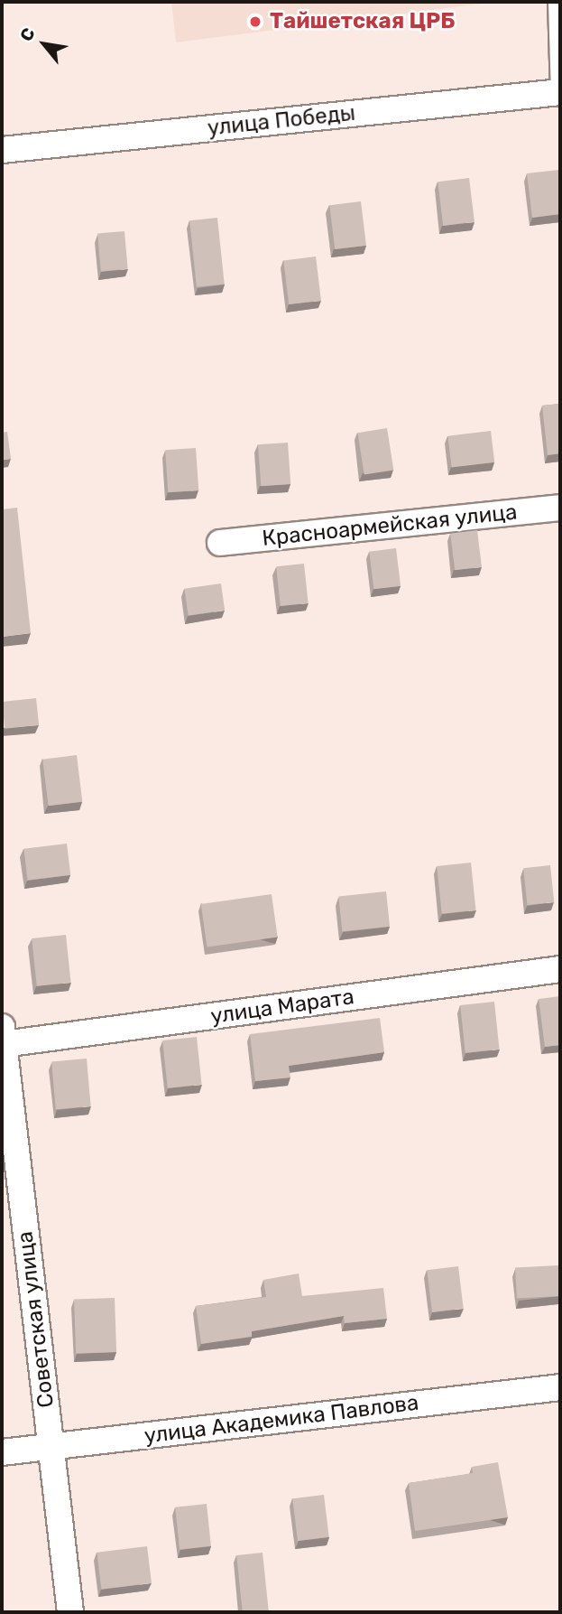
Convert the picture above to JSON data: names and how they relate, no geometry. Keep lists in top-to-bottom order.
{
  "streets": {
    "street": [
      "улица Победы",
      "Красноармейская улица",
      "улица Марата",
      "Советская улица",
      "улица Академика Павлова"
    ]
  },
  "crossings": [
    ["улица Марата", "Советская улица"],
    ["Советская улица", "улица Академика Павлова"]
  ],
  "places": ["Тайшетская ЦРБ"],
  "north": "top left"
}
